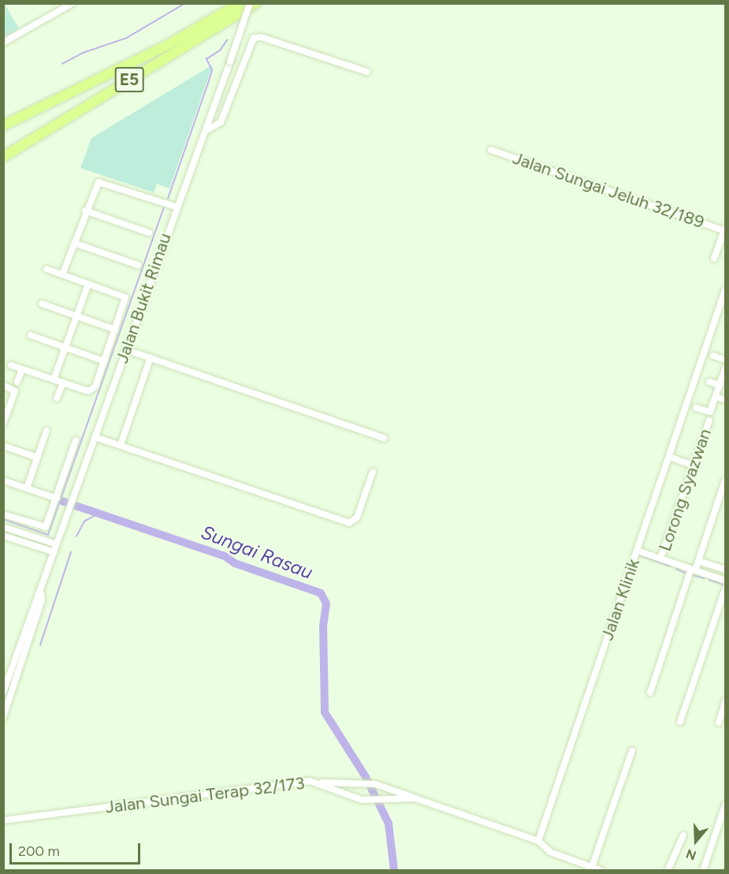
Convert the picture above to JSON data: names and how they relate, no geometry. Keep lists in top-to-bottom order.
{
  "streets": {
    "highway": ["E5"],
    "street": [
      "Jalan Sungai Jeluh 32/189",
      "Jalan Bukit Rimau",
      "Lorong Syazwan",
      "Jalan Klinik",
      "Jalan Sungai Terap 32/173"
    ]
  },
  "crossings": [
    ["Jalan Klinik", "Jalan Sungai Terap 32/173"]
  ],
  "water": ["Sungai Rasau"],
  "scale_bar": "200 m",
  "north": "bottom"
}
